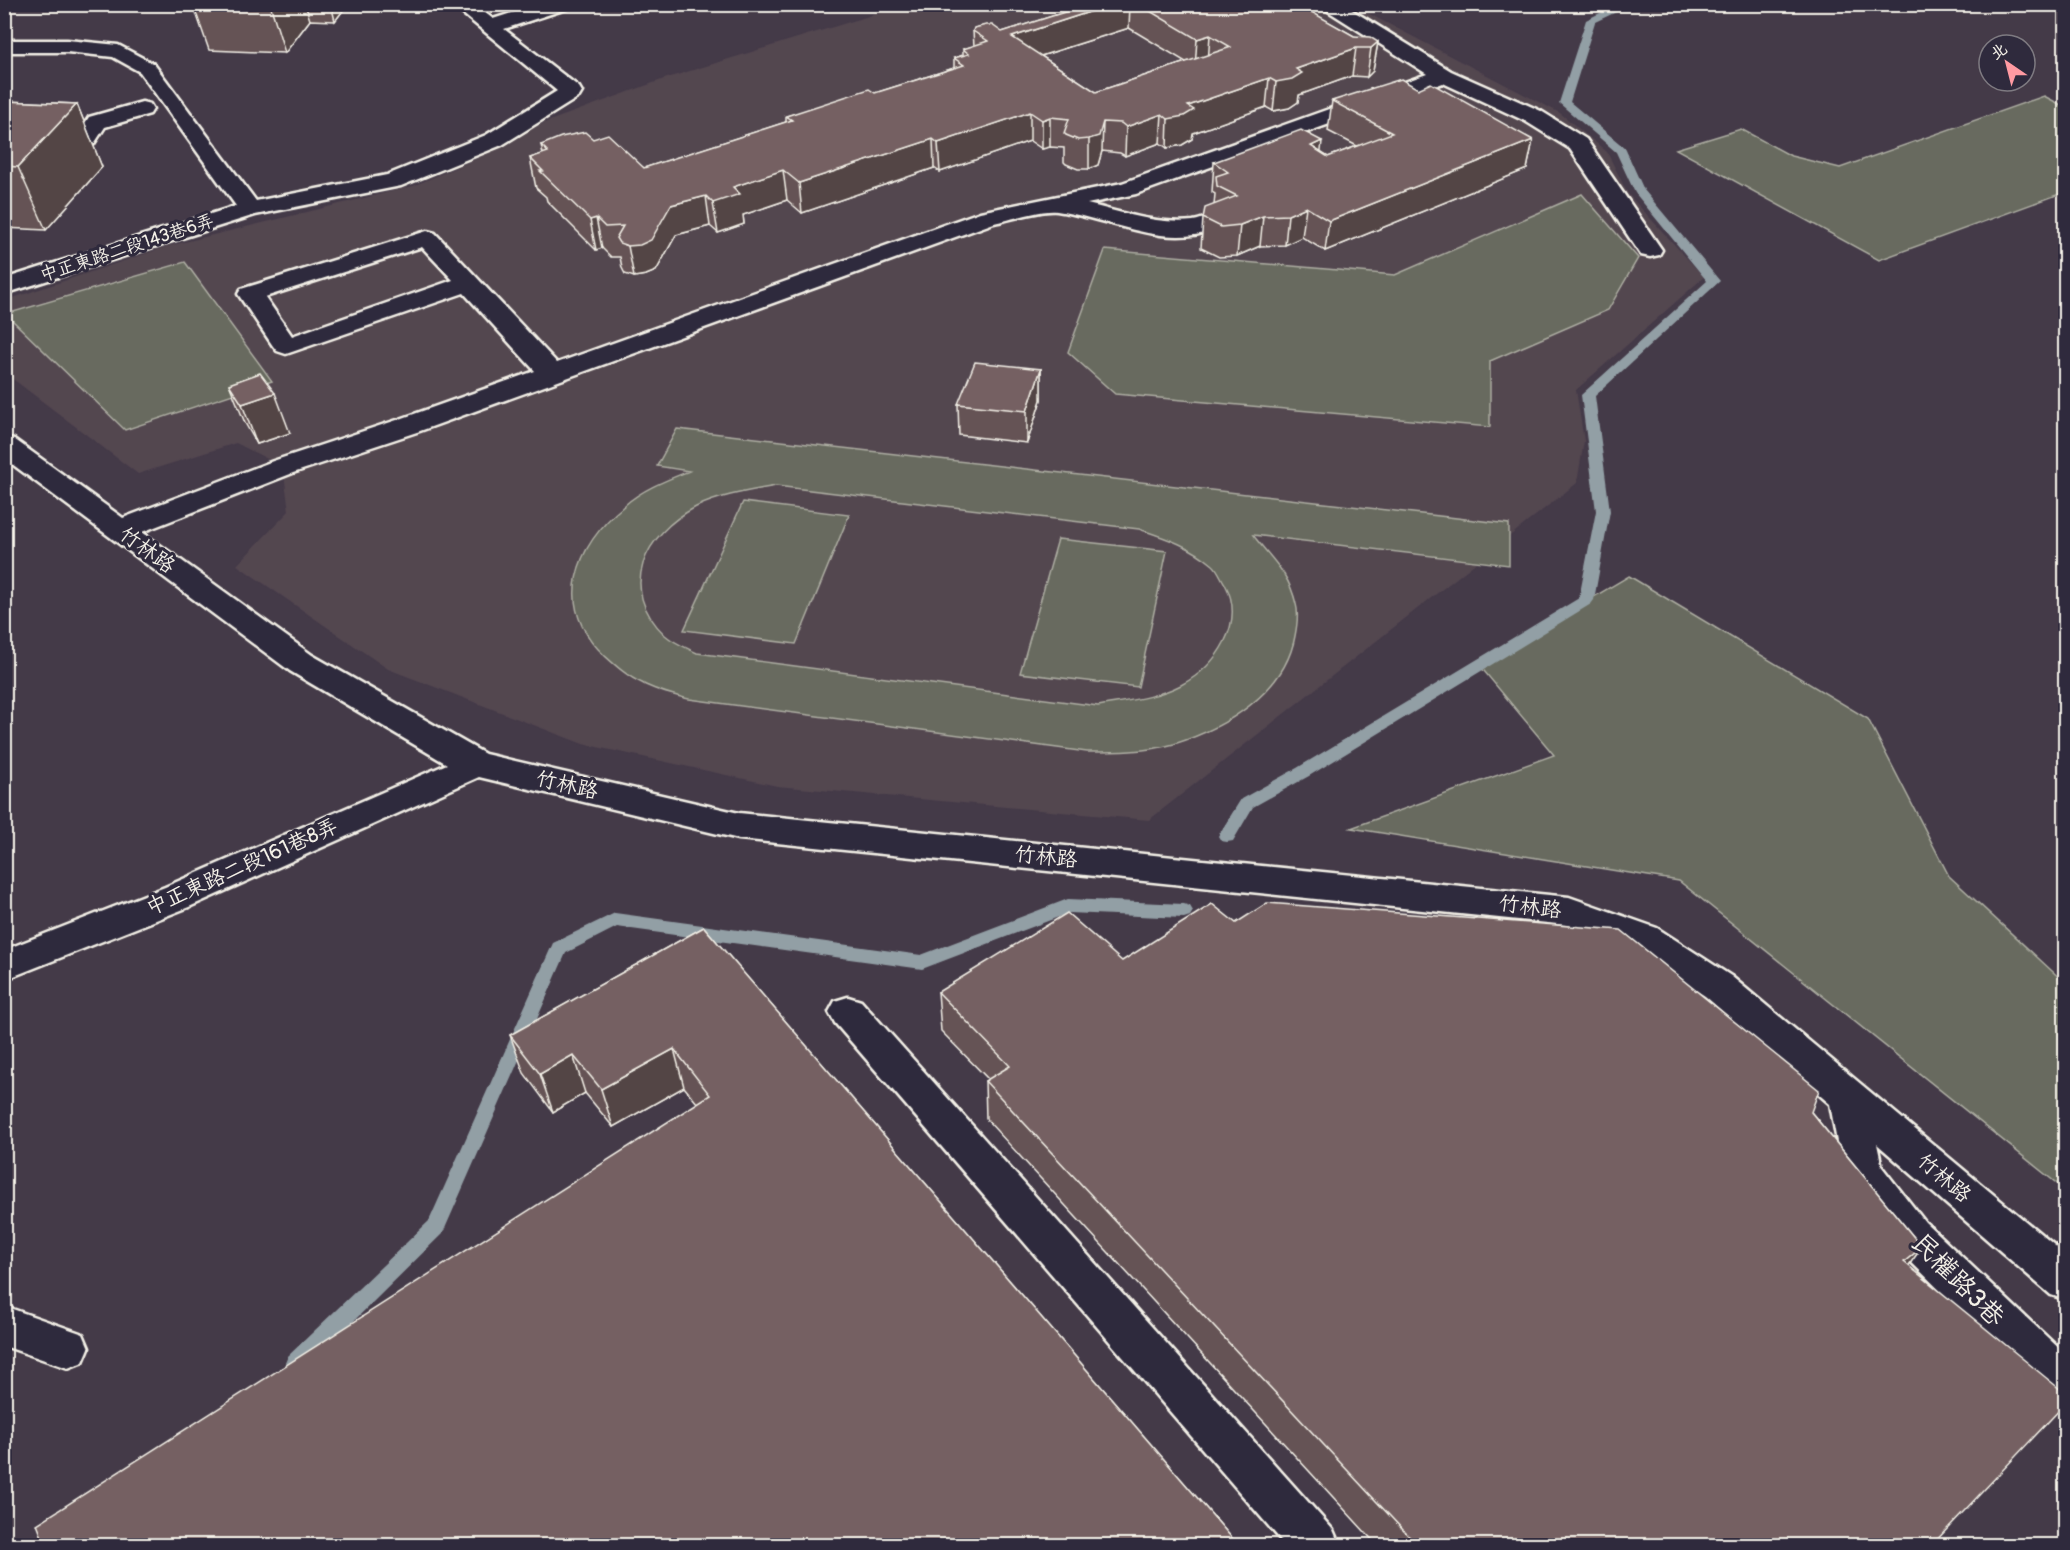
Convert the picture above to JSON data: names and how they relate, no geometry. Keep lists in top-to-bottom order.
{
  "streets": {
    "street": [
      "中正東路二段143巷6弄",
      "竹林路",
      "中正東路二段161巷8弄",
      "民權路3巷"
    ]
  },
  "crossings": [
    ["竹林路", "中正東路二段161巷8弄"],
    ["竹林路", "民權路3巷"]
  ],
  "north": "top left"
}
